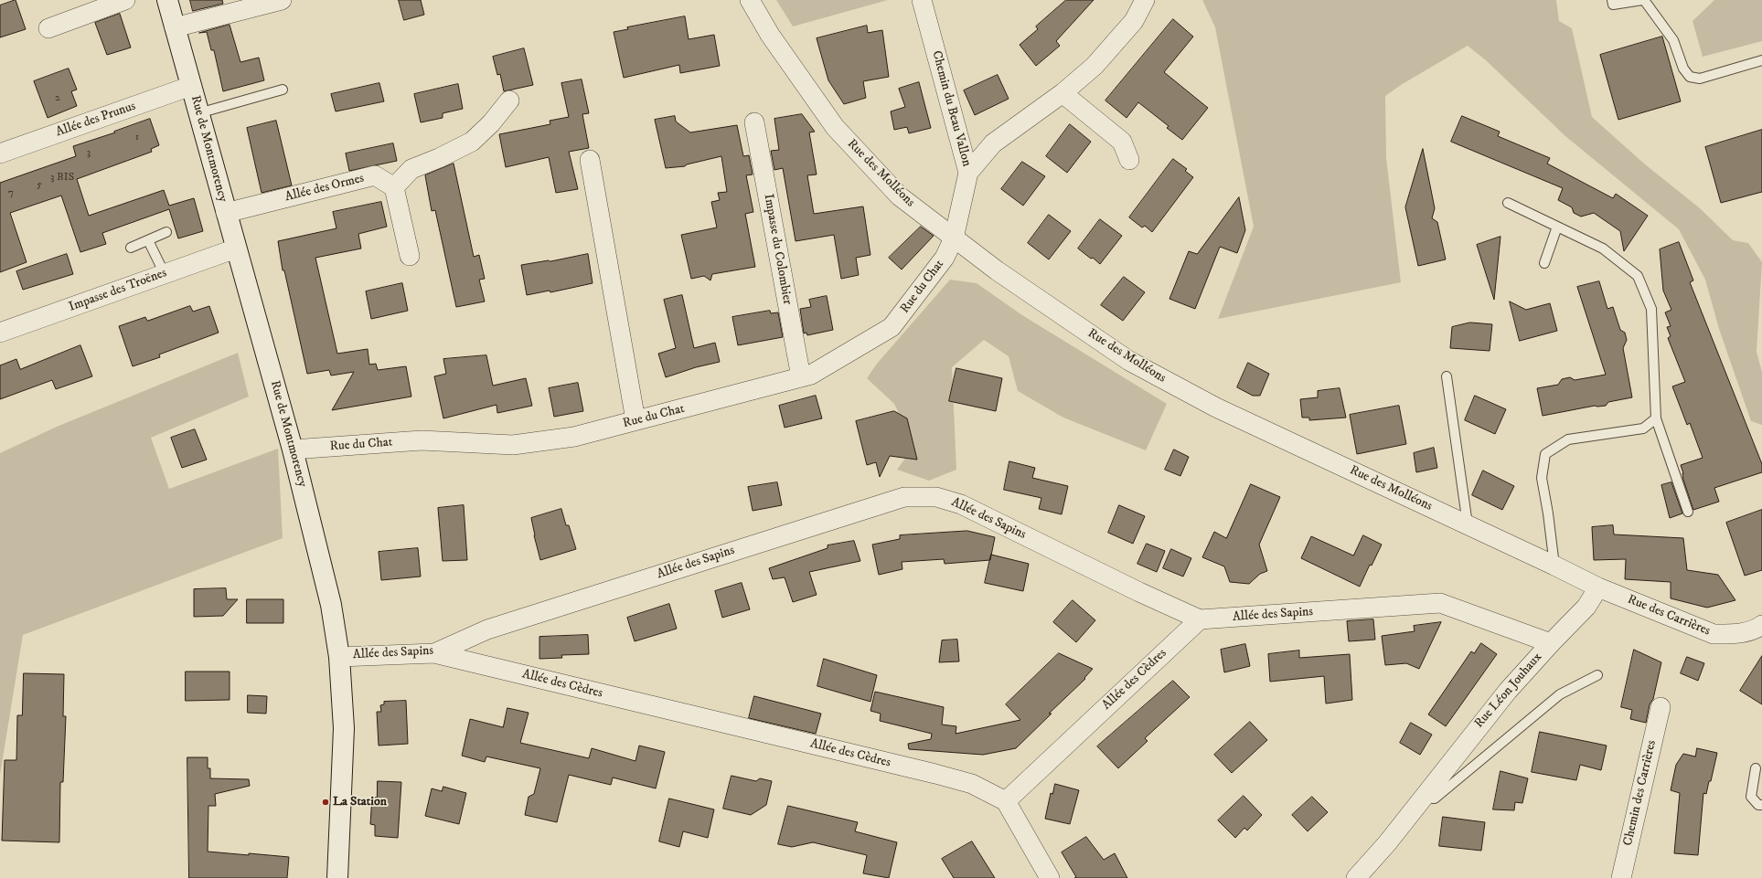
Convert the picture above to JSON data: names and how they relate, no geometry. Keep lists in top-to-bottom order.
{
  "streets": {
    "street": [
      "Chemin du Beau Vallon",
      "Allée des Prunus",
      "Rue de Montmorency",
      "Rue des Molléons",
      "Allée des Ormes",
      "Impasse du Colombier",
      "Rue du Chat",
      "Impasse des Troënes",
      "Allée des Sapins",
      "Rue des Carrières",
      "Allée des Cèdres",
      "Rue Léon Jouhaux",
      "Chemin des Carrières"
    ]
  },
  "crossings": [
    ["Chemin du Beau Vallon", "Rue des Molléons"],
    ["Chemin du Beau Vallon", "Rue du Chat"],
    ["Allée des Prunus", "Rue de Montmorency"],
    ["Rue de Montmorency", "Allée des Ormes"],
    ["Rue de Montmorency", "Rue du Chat"],
    ["Rue de Montmorency", "Impasse des Troënes"],
    ["Rue de Montmorency", "Allée des Sapins"],
    ["Rue des Molléons", "Rue du Chat"],
    ["Rue des Molléons", "Rue des Carrières"],
    ["Rue des Molléons", "Rue Léon Jouhaux"],
    ["Impasse du Colombier", "Rue du Chat"],
    ["Allée des Sapins", "Allée des Cèdres"],
    ["Allée des Sapins", "Rue Léon Jouhaux"],
    ["Rue des Carrières", "Rue Léon Jouhaux"]
  ],
  "places": ["La Station"],
  "house_numbers": [
    "2",
    "1",
    "3",
    "3 BIS",
    "5",
    "7"
  ]
}
